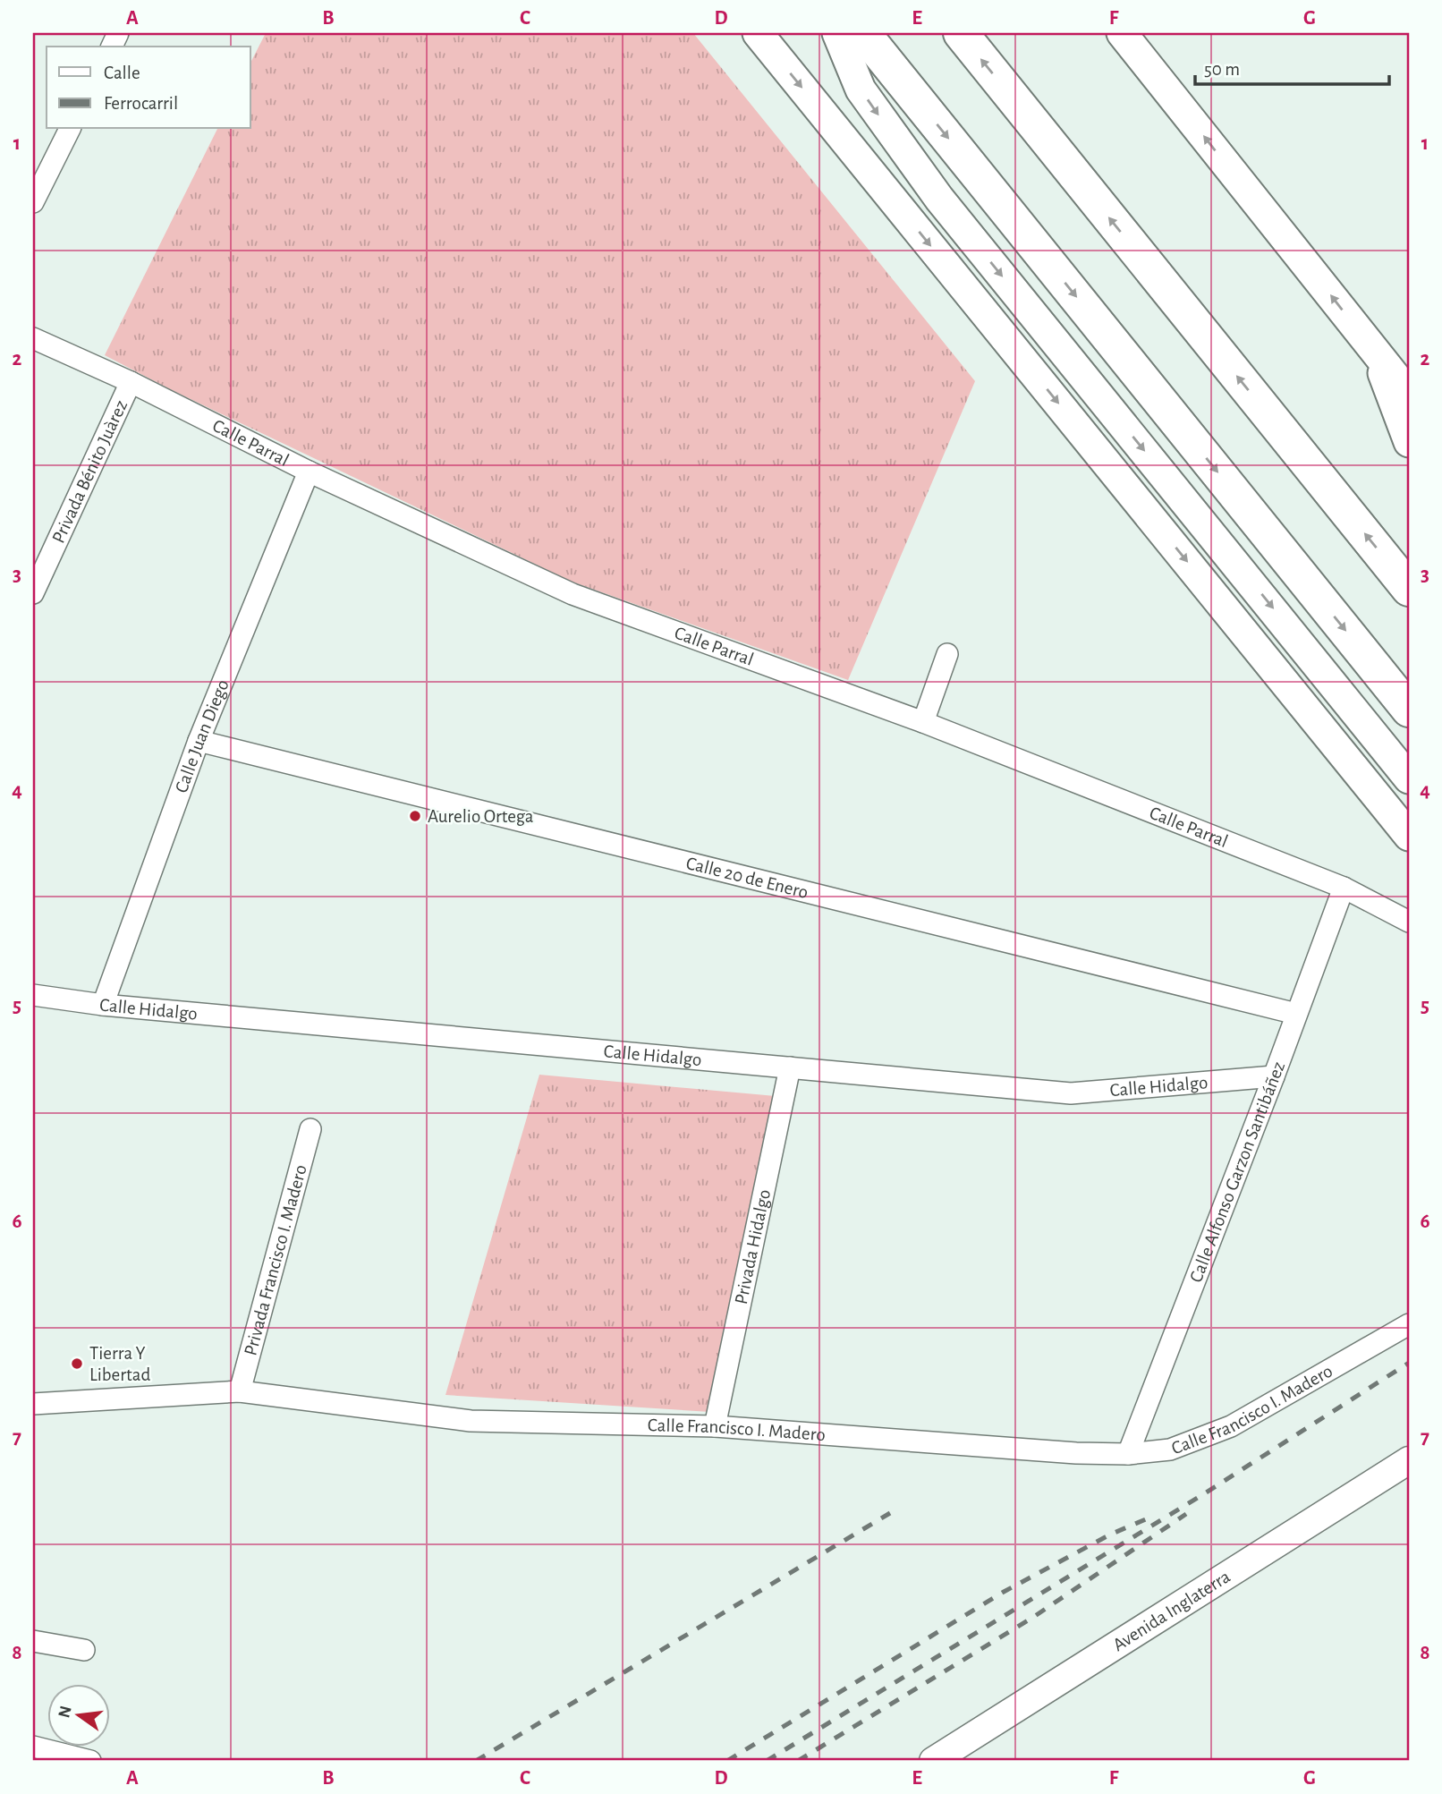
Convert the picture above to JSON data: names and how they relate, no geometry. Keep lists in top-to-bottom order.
{
  "streets": {
    "street": [
      "Calle Parral",
      "Privada Bénito Juàrez",
      "Calle Juan Diego",
      "Calle 20 de Enero",
      "Calle Hidalgo",
      "Calle Alfonso Garzon Santibáñez",
      "Privada Hidalgo",
      "Privada Francisco I. Madero",
      "Calle Francisco I. Madero",
      "Avenida Inglaterra"
    ]
  },
  "crossings": [
    ["Calle Parral", "Privada Bénito Juàrez"],
    ["Calle Parral", "Calle Juan Diego"],
    ["Calle Parral", "Calle Alfonso Garzon Santibáñez"],
    ["Calle Juan Diego", "Calle 20 de Enero"],
    ["Calle Juan Diego", "Calle Hidalgo"],
    ["Calle 20 de Enero", "Calle Alfonso Garzon Santibáñez"],
    ["Calle Hidalgo", "Calle Alfonso Garzon Santibáñez"],
    ["Calle Hidalgo", "Privada Hidalgo"],
    ["Calle Alfonso Garzon Santibáñez", "Calle Francisco I. Madero"],
    ["Privada Hidalgo", "Calle Francisco I. Madero"],
    ["Privada Francisco I. Madero", "Calle Francisco I. Madero"]
  ],
  "places": ["Aurelio Ortega", "Tierra Y Libertad"],
  "legend": ["Calle", "Ferrocarril"],
  "scale_bar": "50 m",
  "north": "left",
  "grid": {
    "columns": [
      "A",
      "B",
      "C",
      "D",
      "E",
      "F",
      "G"
    ],
    "rows": [
      "1",
      "2",
      "3",
      "4",
      "5",
      "6",
      "7",
      "8"
    ]
  }
}
